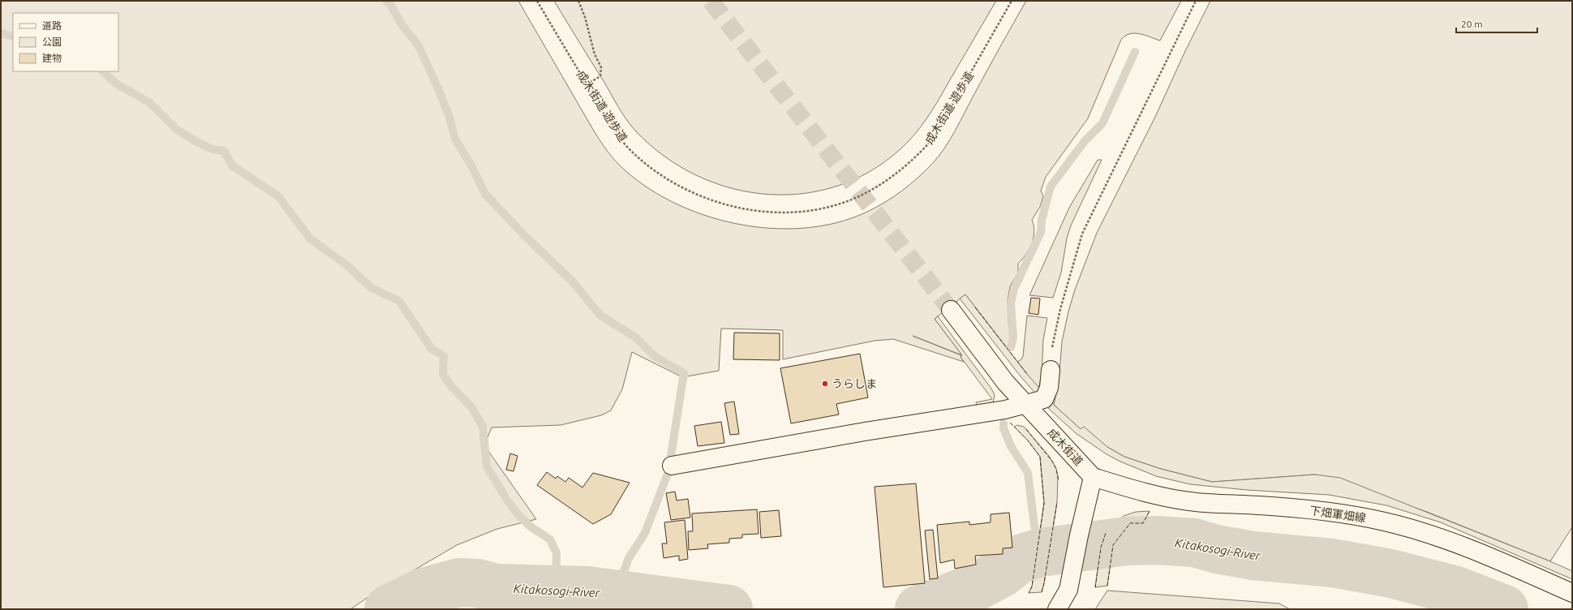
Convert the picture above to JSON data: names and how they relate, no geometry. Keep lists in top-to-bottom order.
{
  "streets": {
    "main road": ["成木街道", "下畑軍畑線"],
    "path": ["成木街道 遊歩道"]
  },
  "crossings": [
    ["成木街道", "下畑軍畑線"]
  ],
  "water": ["Kitakosogi-River"],
  "places": ["うらしま"],
  "legend": ["道路", "公園", "建物"],
  "scale_bar": "20 m"
}
